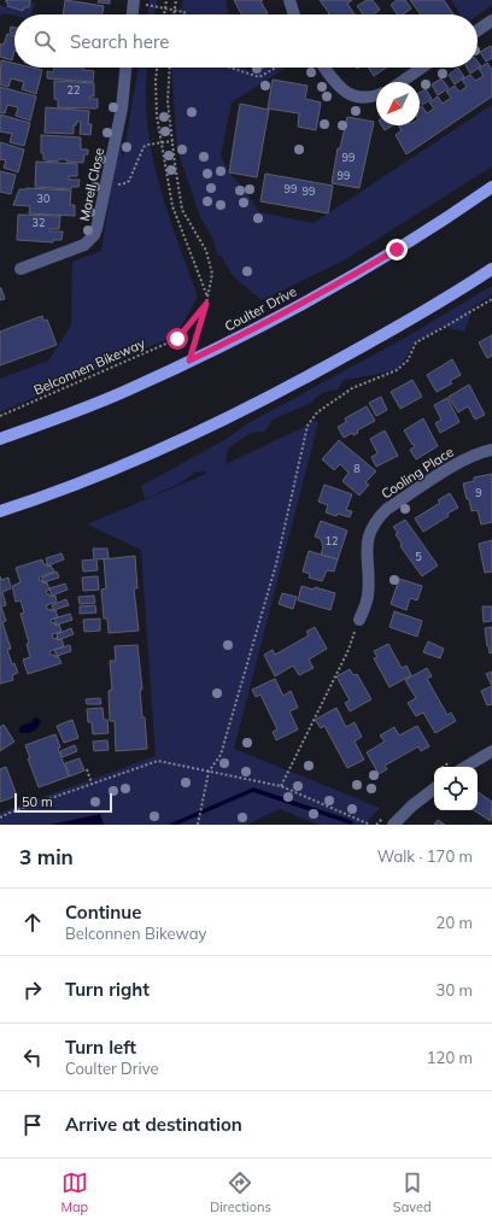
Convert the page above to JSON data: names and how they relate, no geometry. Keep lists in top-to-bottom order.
{
  "streets": {
    "main road": ["Coulter Drive"],
    "street": ["Morell Close", "Cooling Place"],
    "path": ["Belconnen Bikeway"]
  },
  "house_numbers": [
    "22",
    "99",
    "99",
    "99",
    "99",
    "30",
    "32",
    "8",
    "9",
    "12",
    "5"
  ],
  "scale_bar": "50 m",
  "north": "bottom left",
  "page": {
    "search": "Search here",
    "scale": "50 m",
    "heading": ["3 min", "Walk · 170 m"],
    "list": [
      ["Continue", "Belconnen Bikeway", "20 m"],
      ["Turn right", "30 m"],
      ["Turn left", "Coulter Drive", "120 m"],
      "Arrive at destination"
    ],
    "nav": ["Map", "Directions", "Saved"]
  }
}
